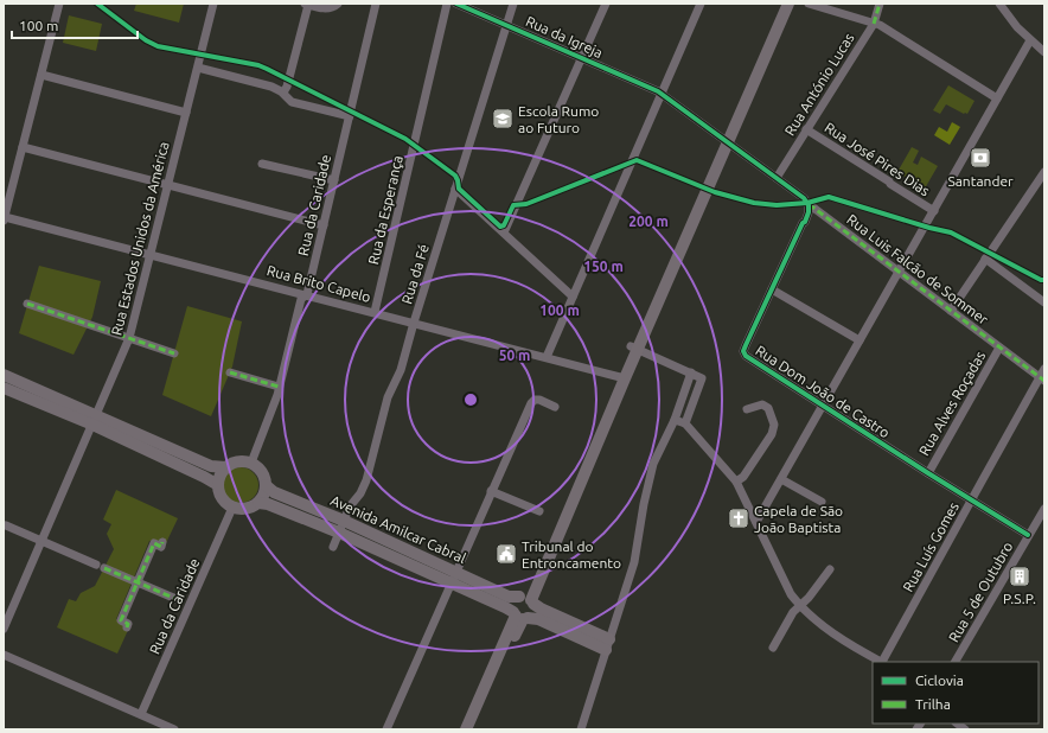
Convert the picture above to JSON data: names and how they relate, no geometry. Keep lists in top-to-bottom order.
{
  "streets": {
    "street": [
      "Rua da Igreja",
      "Rua António Lucas",
      "Rua José Pires Dias",
      "Rua da Caridade",
      "Rua da Esperança",
      "Rua Estados Unidos da América",
      "Rua Luis Falcão de Sommer",
      "Rua da Fé",
      "Rua Brito Capelo",
      "Rua Dom João de Castro",
      "Rua Alves Roçadas",
      "Avenida Amilcar Cabral",
      "Rua Luís Gomes",
      "Rua 5 de Outubro"
    ]
  },
  "crossings": [
    ["Rua da Igreja", "Rua Luis Falcão de Sommer"],
    ["Rua da Igreja", "Rua da Fé"],
    ["Rua António Lucas", "Rua José Pires Dias"],
    ["Rua António Lucas", "Rua Luis Falcão de Sommer"],
    ["Rua da Caridade", "Rua Brito Capelo"],
    ["Rua da Caridade", "Avenida Amilcar Cabral"],
    ["Rua da Esperança", "Rua Brito Capelo"],
    ["Rua Estados Unidos da América", "Rua Brito Capelo"],
    ["Rua Luis Falcão de Sommer", "Rua Dom João de Castro"],
    ["Rua Luis Falcão de Sommer", "Rua Alves Roçadas"],
    ["Rua Luis Falcão de Sommer", "Rua Luís Gomes"],
    ["Rua da Fé", "Rua Brito Capelo"],
    ["Rua da Fé", "Avenida Amilcar Cabral"],
    ["Rua Dom João de Castro", "Rua Alves Roçadas"],
    ["Rua Dom João de Castro", "Rua Luís Gomes"],
    ["Rua Dom João de Castro", "Rua 5 de Outubro"]
  ],
  "places": {
    "school or university": ["Escola Rumo ao Futuro"],
    "bank": ["Santander"],
    "church": ["Capela de São João Baptista"],
    "public building": ["Tribunal do Entroncamento"],
    "building": ["P.S.P."]
  },
  "legend": ["Ciclovia", "Trilha"],
  "scale_bar": "100 m",
  "rings": [
    "200 m",
    "150 m",
    "100 m",
    "50 m"
  ]
}
